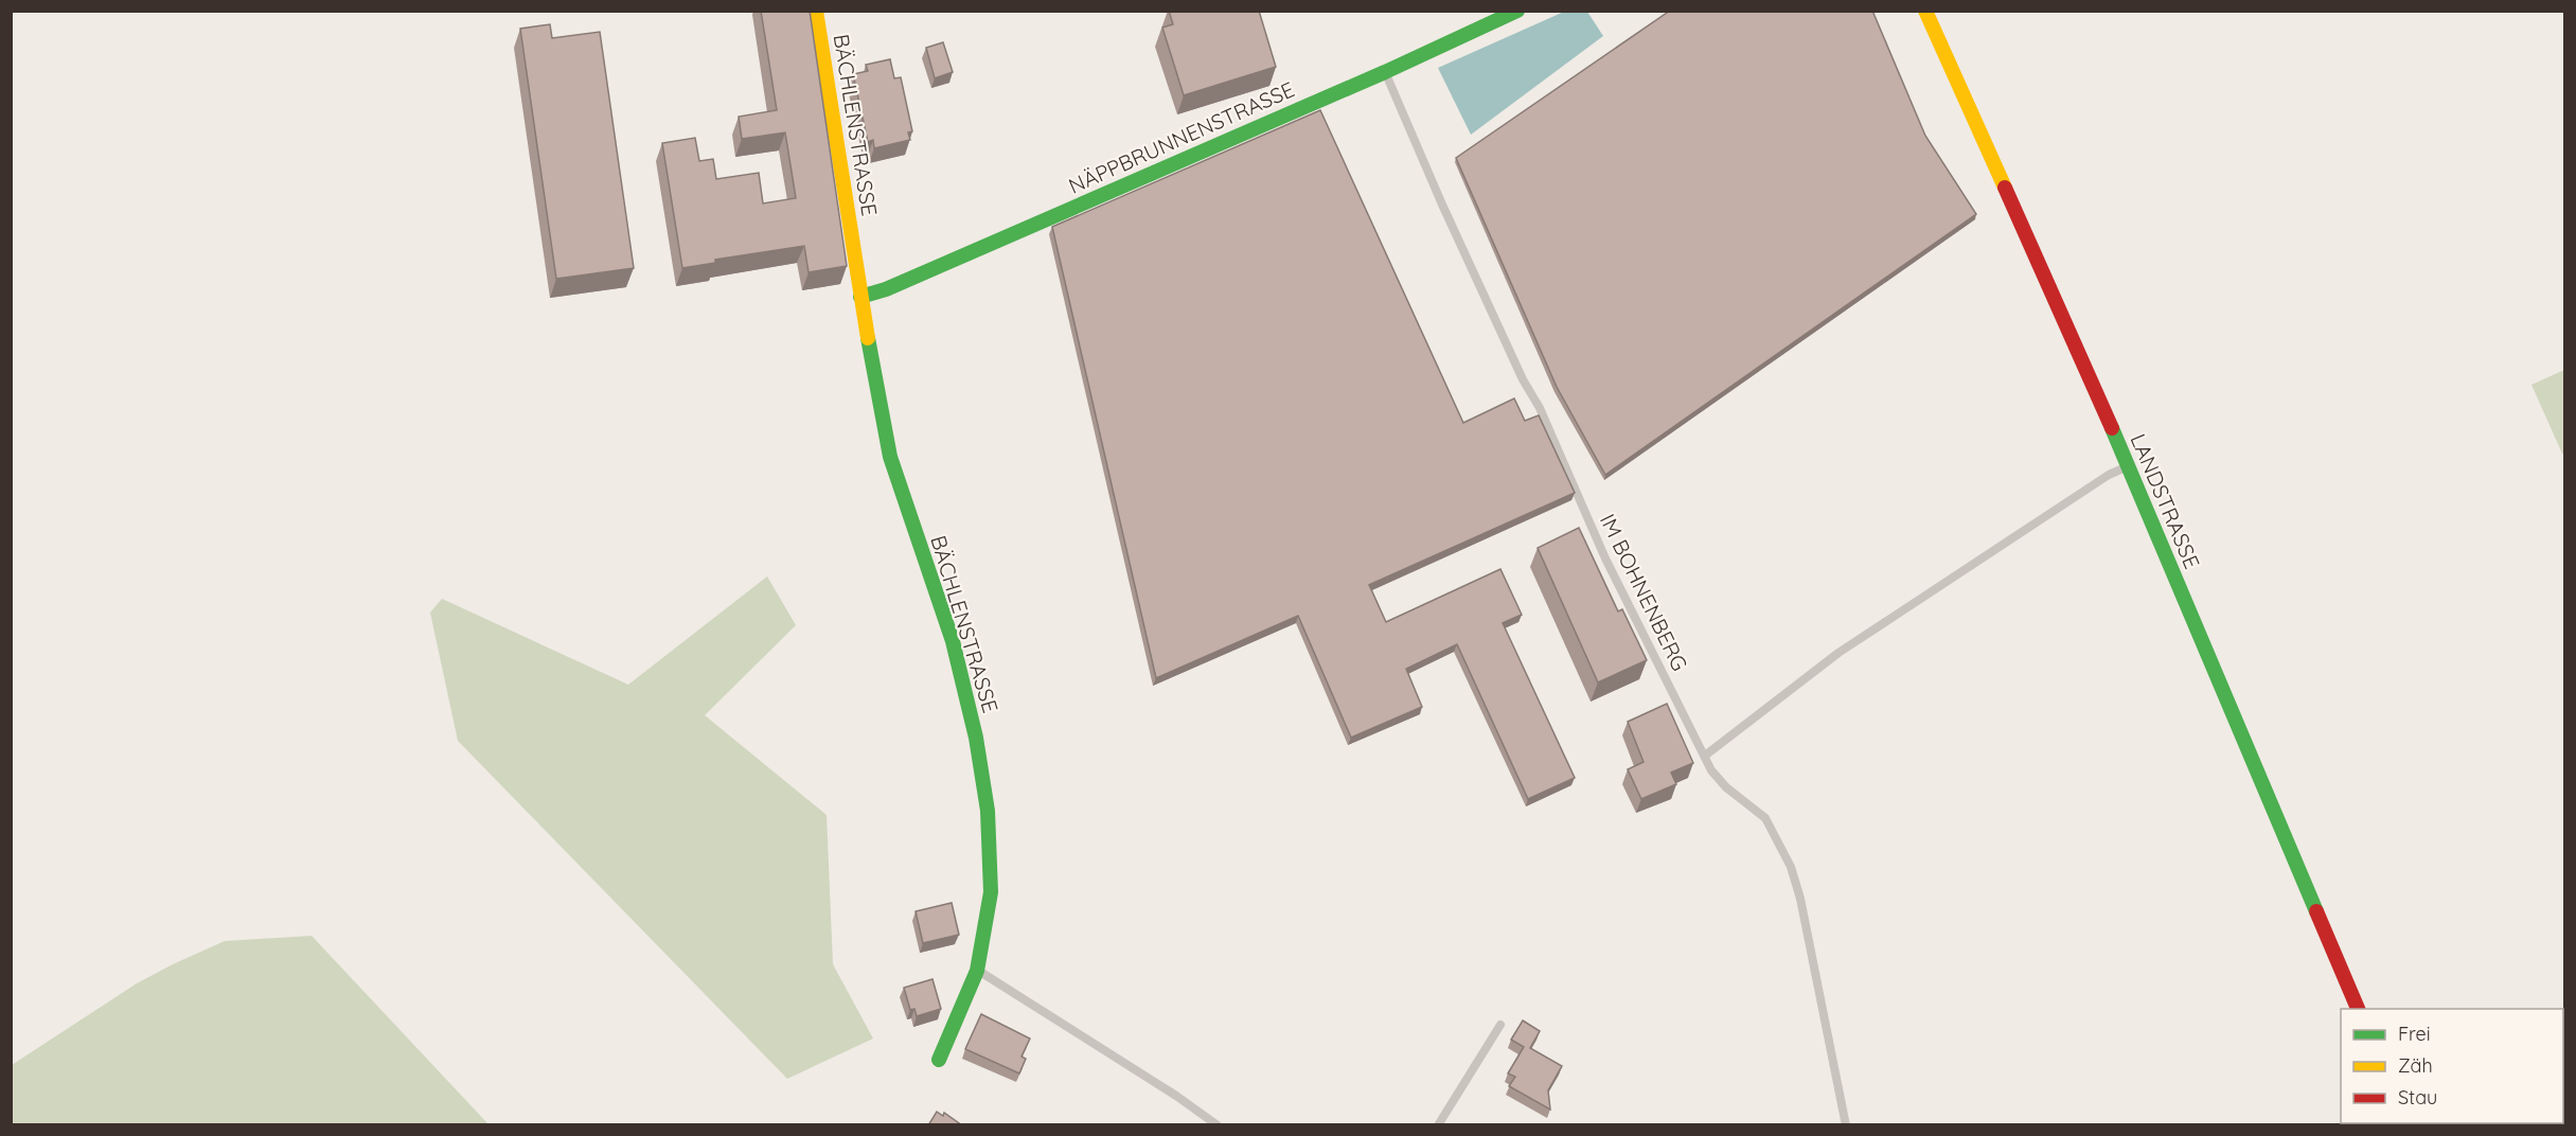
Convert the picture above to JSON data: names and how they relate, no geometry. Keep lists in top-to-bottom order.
{
  "streets": {
    "street": ["BÄCHLENSTRASSE", "NÄPPBRUNNENSTRASSE", "LANDSTRASSE"],
    "lane": ["IM BOHNENBERG"]
  },
  "crossings": [
    ["BÄCHLENSTRASSE", "NÄPPBRUNNENSTRASSE"],
    ["NÄPPBRUNNENSTRASSE", "IM BOHNENBERG"]
  ],
  "legend": ["Frei", "Zäh", "Stau"]
}
